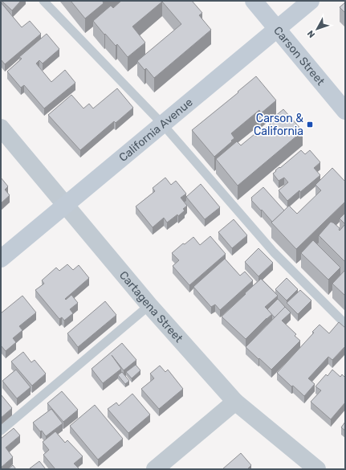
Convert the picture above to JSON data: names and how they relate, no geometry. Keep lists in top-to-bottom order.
{
  "streets": {
    "street": ["Carson Street", "California Avenue", "Cartagena Street"]
  },
  "crossings": [
    ["Carson Street", "California Avenue"],
    ["California Avenue", "Cartagena Street"]
  ],
  "places": {
    "transit": ["Carson & California"]
  },
  "north": "bottom left"
}
